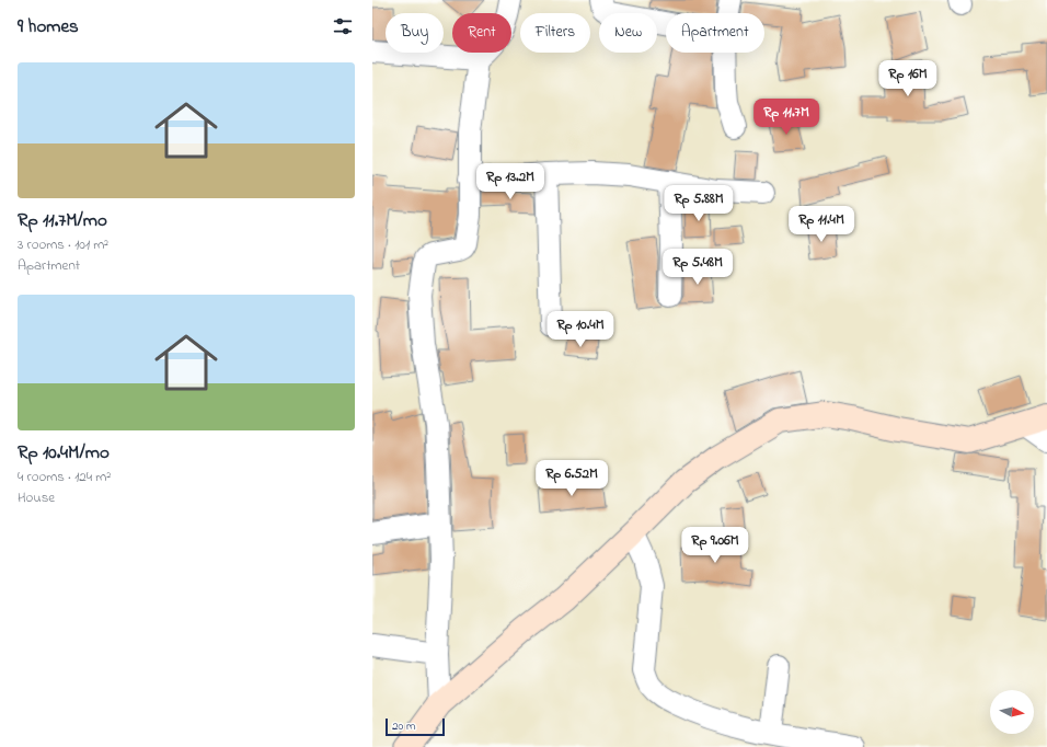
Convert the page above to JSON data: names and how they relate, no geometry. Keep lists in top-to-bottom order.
{
  "scale_bar": "20 m",
  "north": "right",
  "page": {
    "heading": "9 homes",
    "chip": [
      "Buy",
      "Rent",
      "Filters",
      "New",
      "Apartment"
    ],
    "list": [
      {
        "name": "Rp 11.7M/mo",
        "note": "3 rooms · 101 m² · Apartment"
      },
      {
        "name": "Rp 10.4M/mo",
        "note": "4 rooms · 124 m² · House"
      }
    ],
    "price": [
      "Rp 16M",
      "Rp 11.7M",
      "Rp 13.2M",
      "Rp 5.88M",
      "Rp 11.4M",
      "Rp 5.48M",
      "Rp 10.4M",
      "Rp 6.52M",
      "Rp 9.06M"
    ],
    "scale": "20 m"
  }
}
